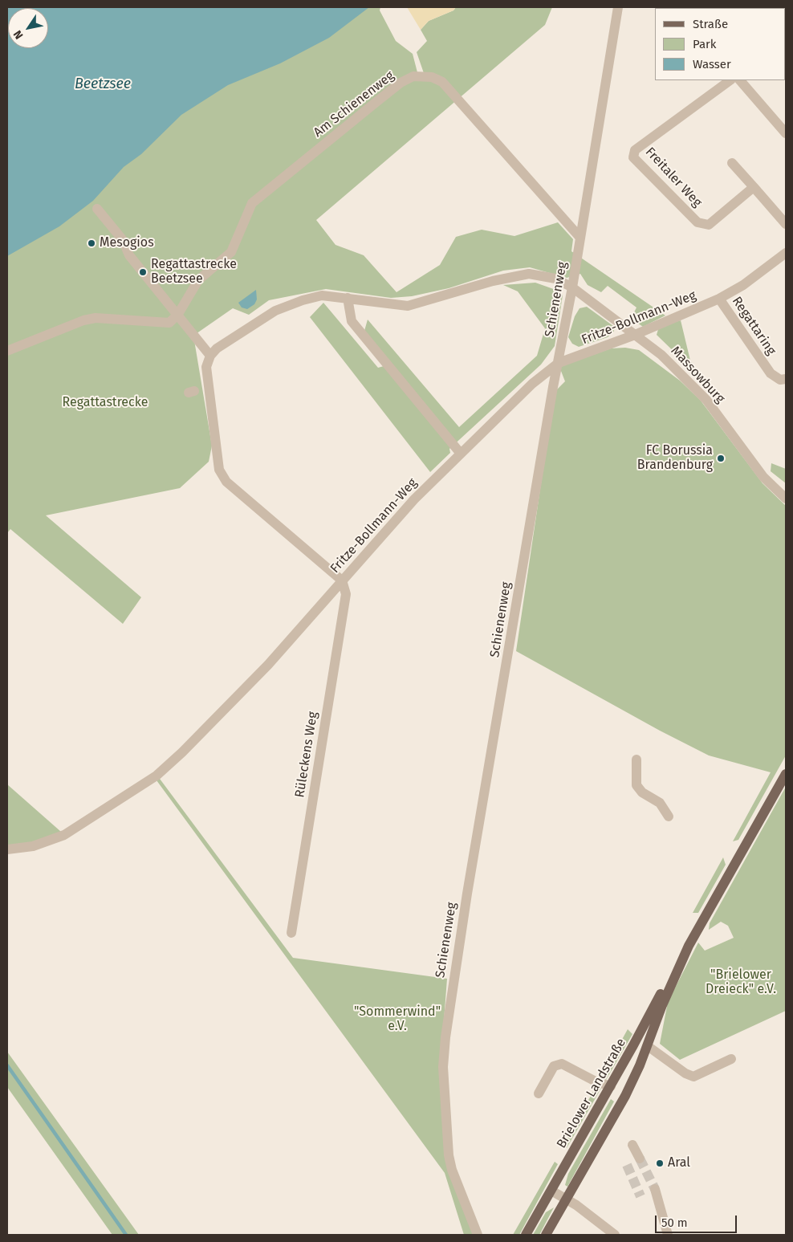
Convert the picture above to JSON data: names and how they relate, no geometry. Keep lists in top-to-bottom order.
{
  "streets": {
    "main road": ["Brielower Landstraße"],
    "street": [
      "Am Schienenweg",
      "Freitaler Weg",
      "Schienenweg",
      "Fritze-Bollmann-Weg",
      "Regattaring",
      "Massowburg",
      "Rüleckens Weg"
    ]
  },
  "crossings": [
    ["Am Schienenweg", "Schienenweg"],
    ["Schienenweg", "Fritze-Bollmann-Weg"],
    ["Schienenweg", "Massowburg"],
    ["Fritze-Bollmann-Weg", "Regattaring"],
    ["Fritze-Bollmann-Weg", "Massowburg"],
    ["Fritze-Bollmann-Weg", "Rüleckens Weg"]
  ],
  "water": ["Beetzsee"],
  "parks": ["Regattastrecke", "\"Brielower Dreieck\" e.V.", "\"Sommerwind\" e.V."],
  "places": [
    "Mesogios",
    "Regattastrecke Beetzsee",
    "FC Borussia Brandenburg",
    "Aral"
  ],
  "legend": ["Straße", "Park", "Wasser"],
  "scale_bar": "50 m",
  "north": "bottom left"
}
